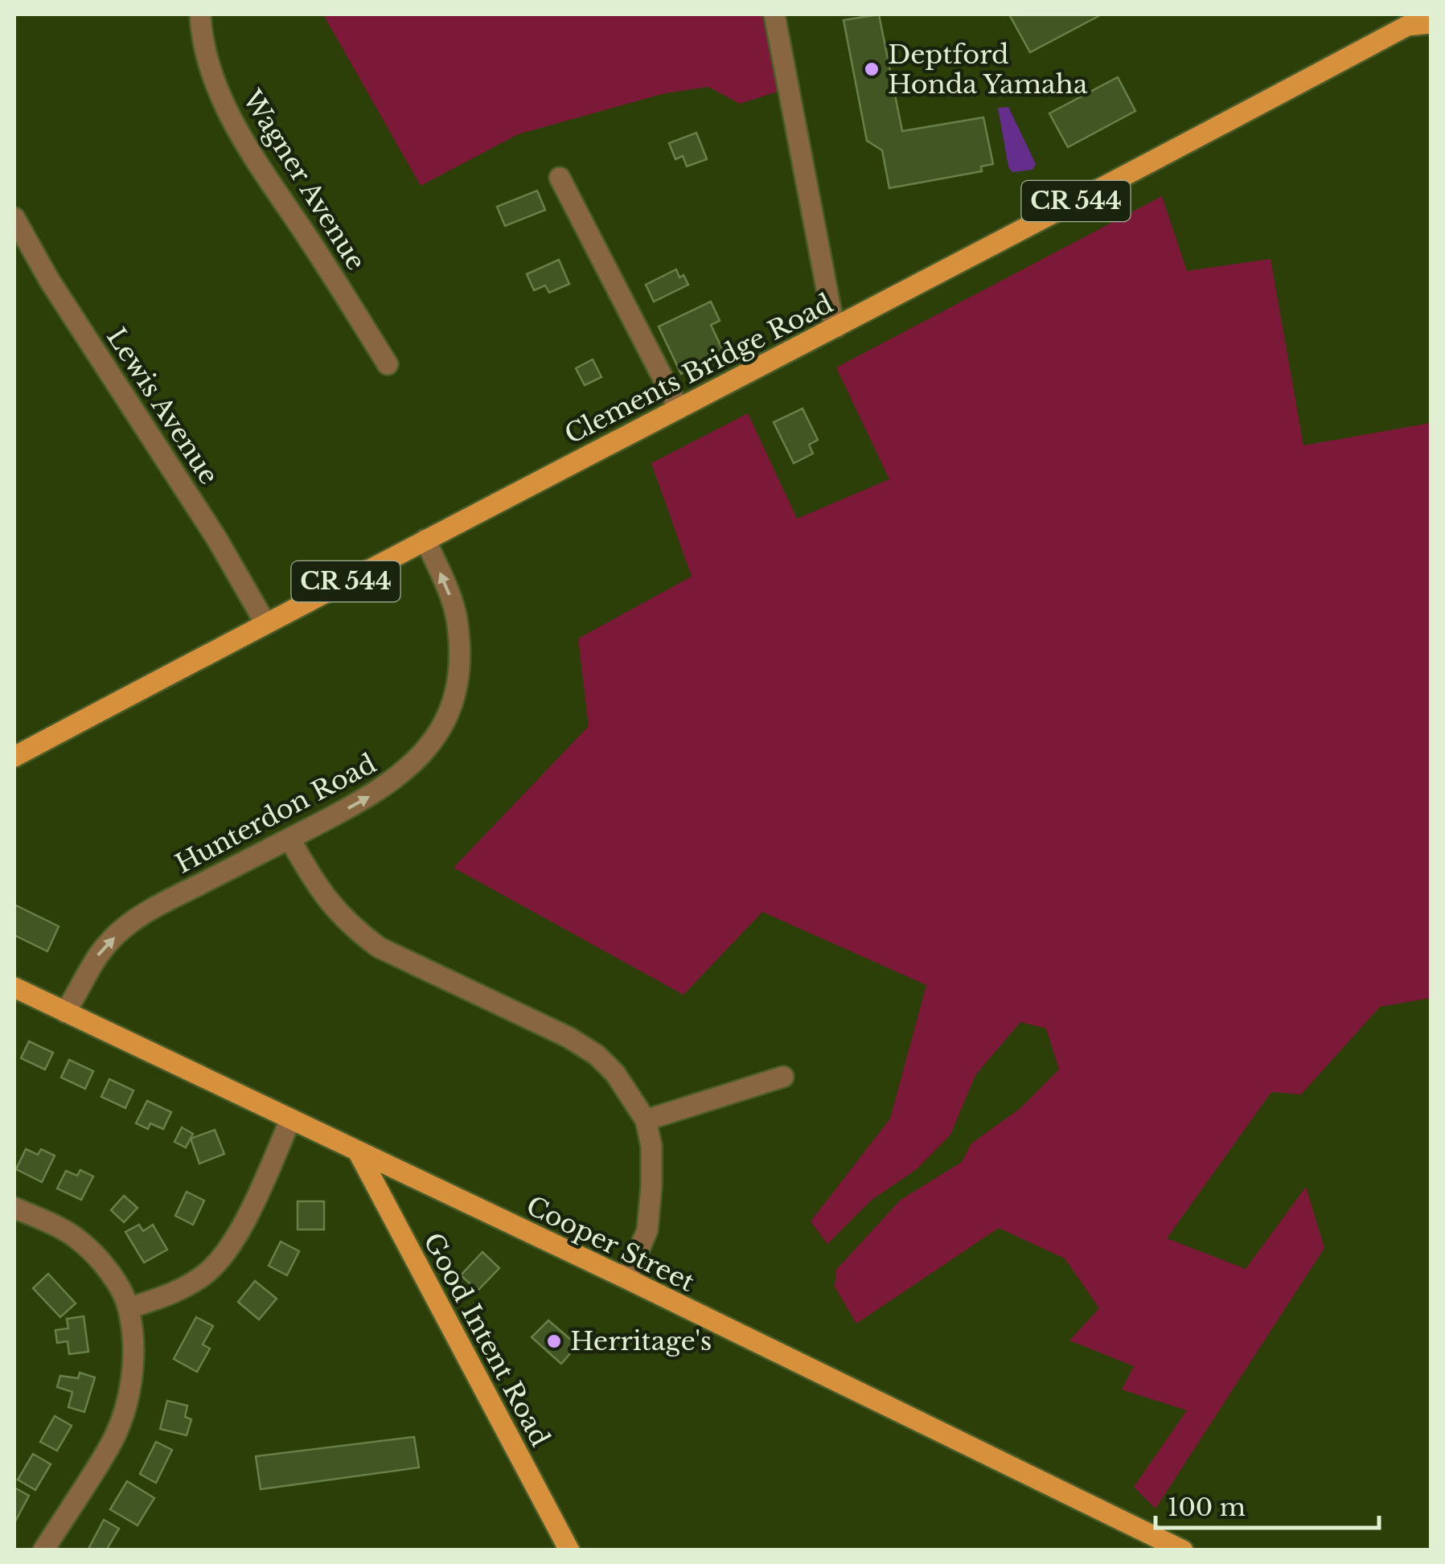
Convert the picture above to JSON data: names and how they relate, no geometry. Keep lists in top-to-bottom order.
{
  "streets": {
    "main road": [
      "CR 544",
      "Clements Bridge Road",
      "Cooper Street",
      "Good Intent Road"
    ],
    "street": ["Wagner Avenue", "Lewis Avenue", "Hunterdon Road"]
  },
  "crossings": [
    ["Clements Bridge Road", "Lewis Avenue"],
    ["Clements Bridge Road", "Hunterdon Road"],
    ["Hunterdon Road", "Cooper Street"],
    ["Cooper Street", "Good Intent Road"]
  ],
  "one_way": ["Hunterdon Road"],
  "places": ["Deptford Honda Yamaha", "Herritage's"],
  "scale_bar": "100 m"
}
